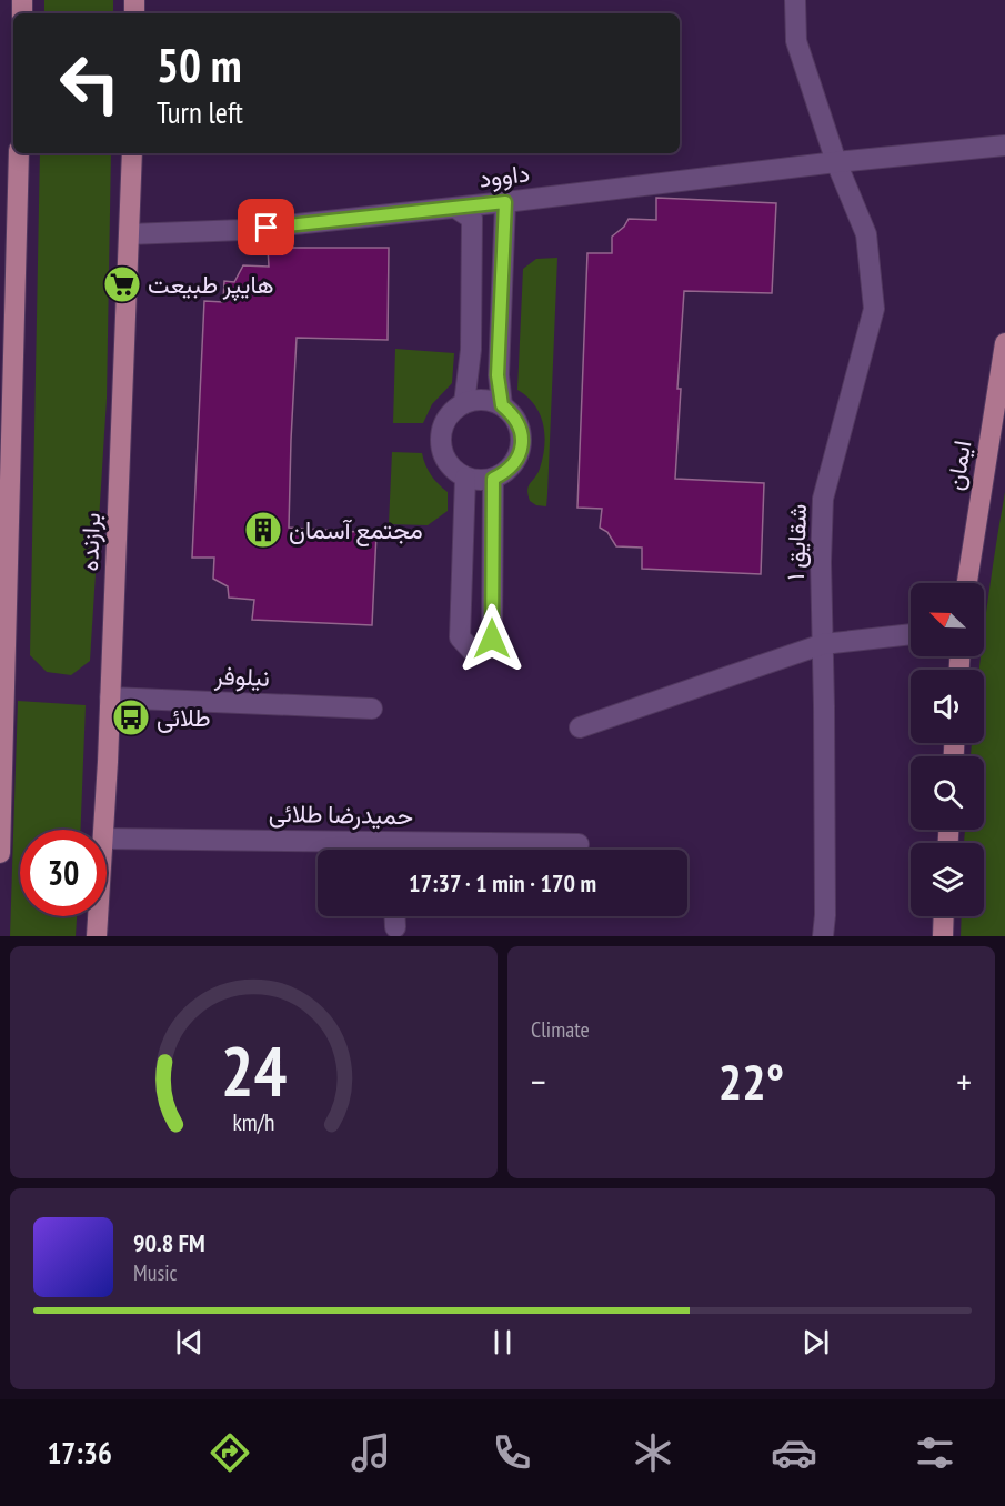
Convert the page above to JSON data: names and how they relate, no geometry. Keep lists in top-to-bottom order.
{
  "streets": {
    "main road": ["ایمان", "برازنده"],
    "street": [
      "داوود",
      "شقایق ۱",
      "نیلوفر",
      "حمیدرضا طلائی"
    ]
  },
  "crossings": [
    ["داوود", "برازنده"],
    ["داوود", "شقایق ۱"],
    ["برازنده", "نیلوفر"]
  ],
  "places": {
    "supermarket": ["هایپر طبیعت"],
    "building": ["مجتمع آسمان"],
    "bus stop": ["طلائی"]
  },
  "north": "top left",
  "page": {
    "turn": ["50 m", "Turn left"],
    "limit": "30",
    "trip": "17:37 · 1 min · 170 m",
    "tile": "Climate",
    "heat": ["−", "22°", "+"],
    "song": ["90.8 FM", "Music"],
    "tabs": "17:36",
    "gauge": ["24", "km/h"]
  }
}
